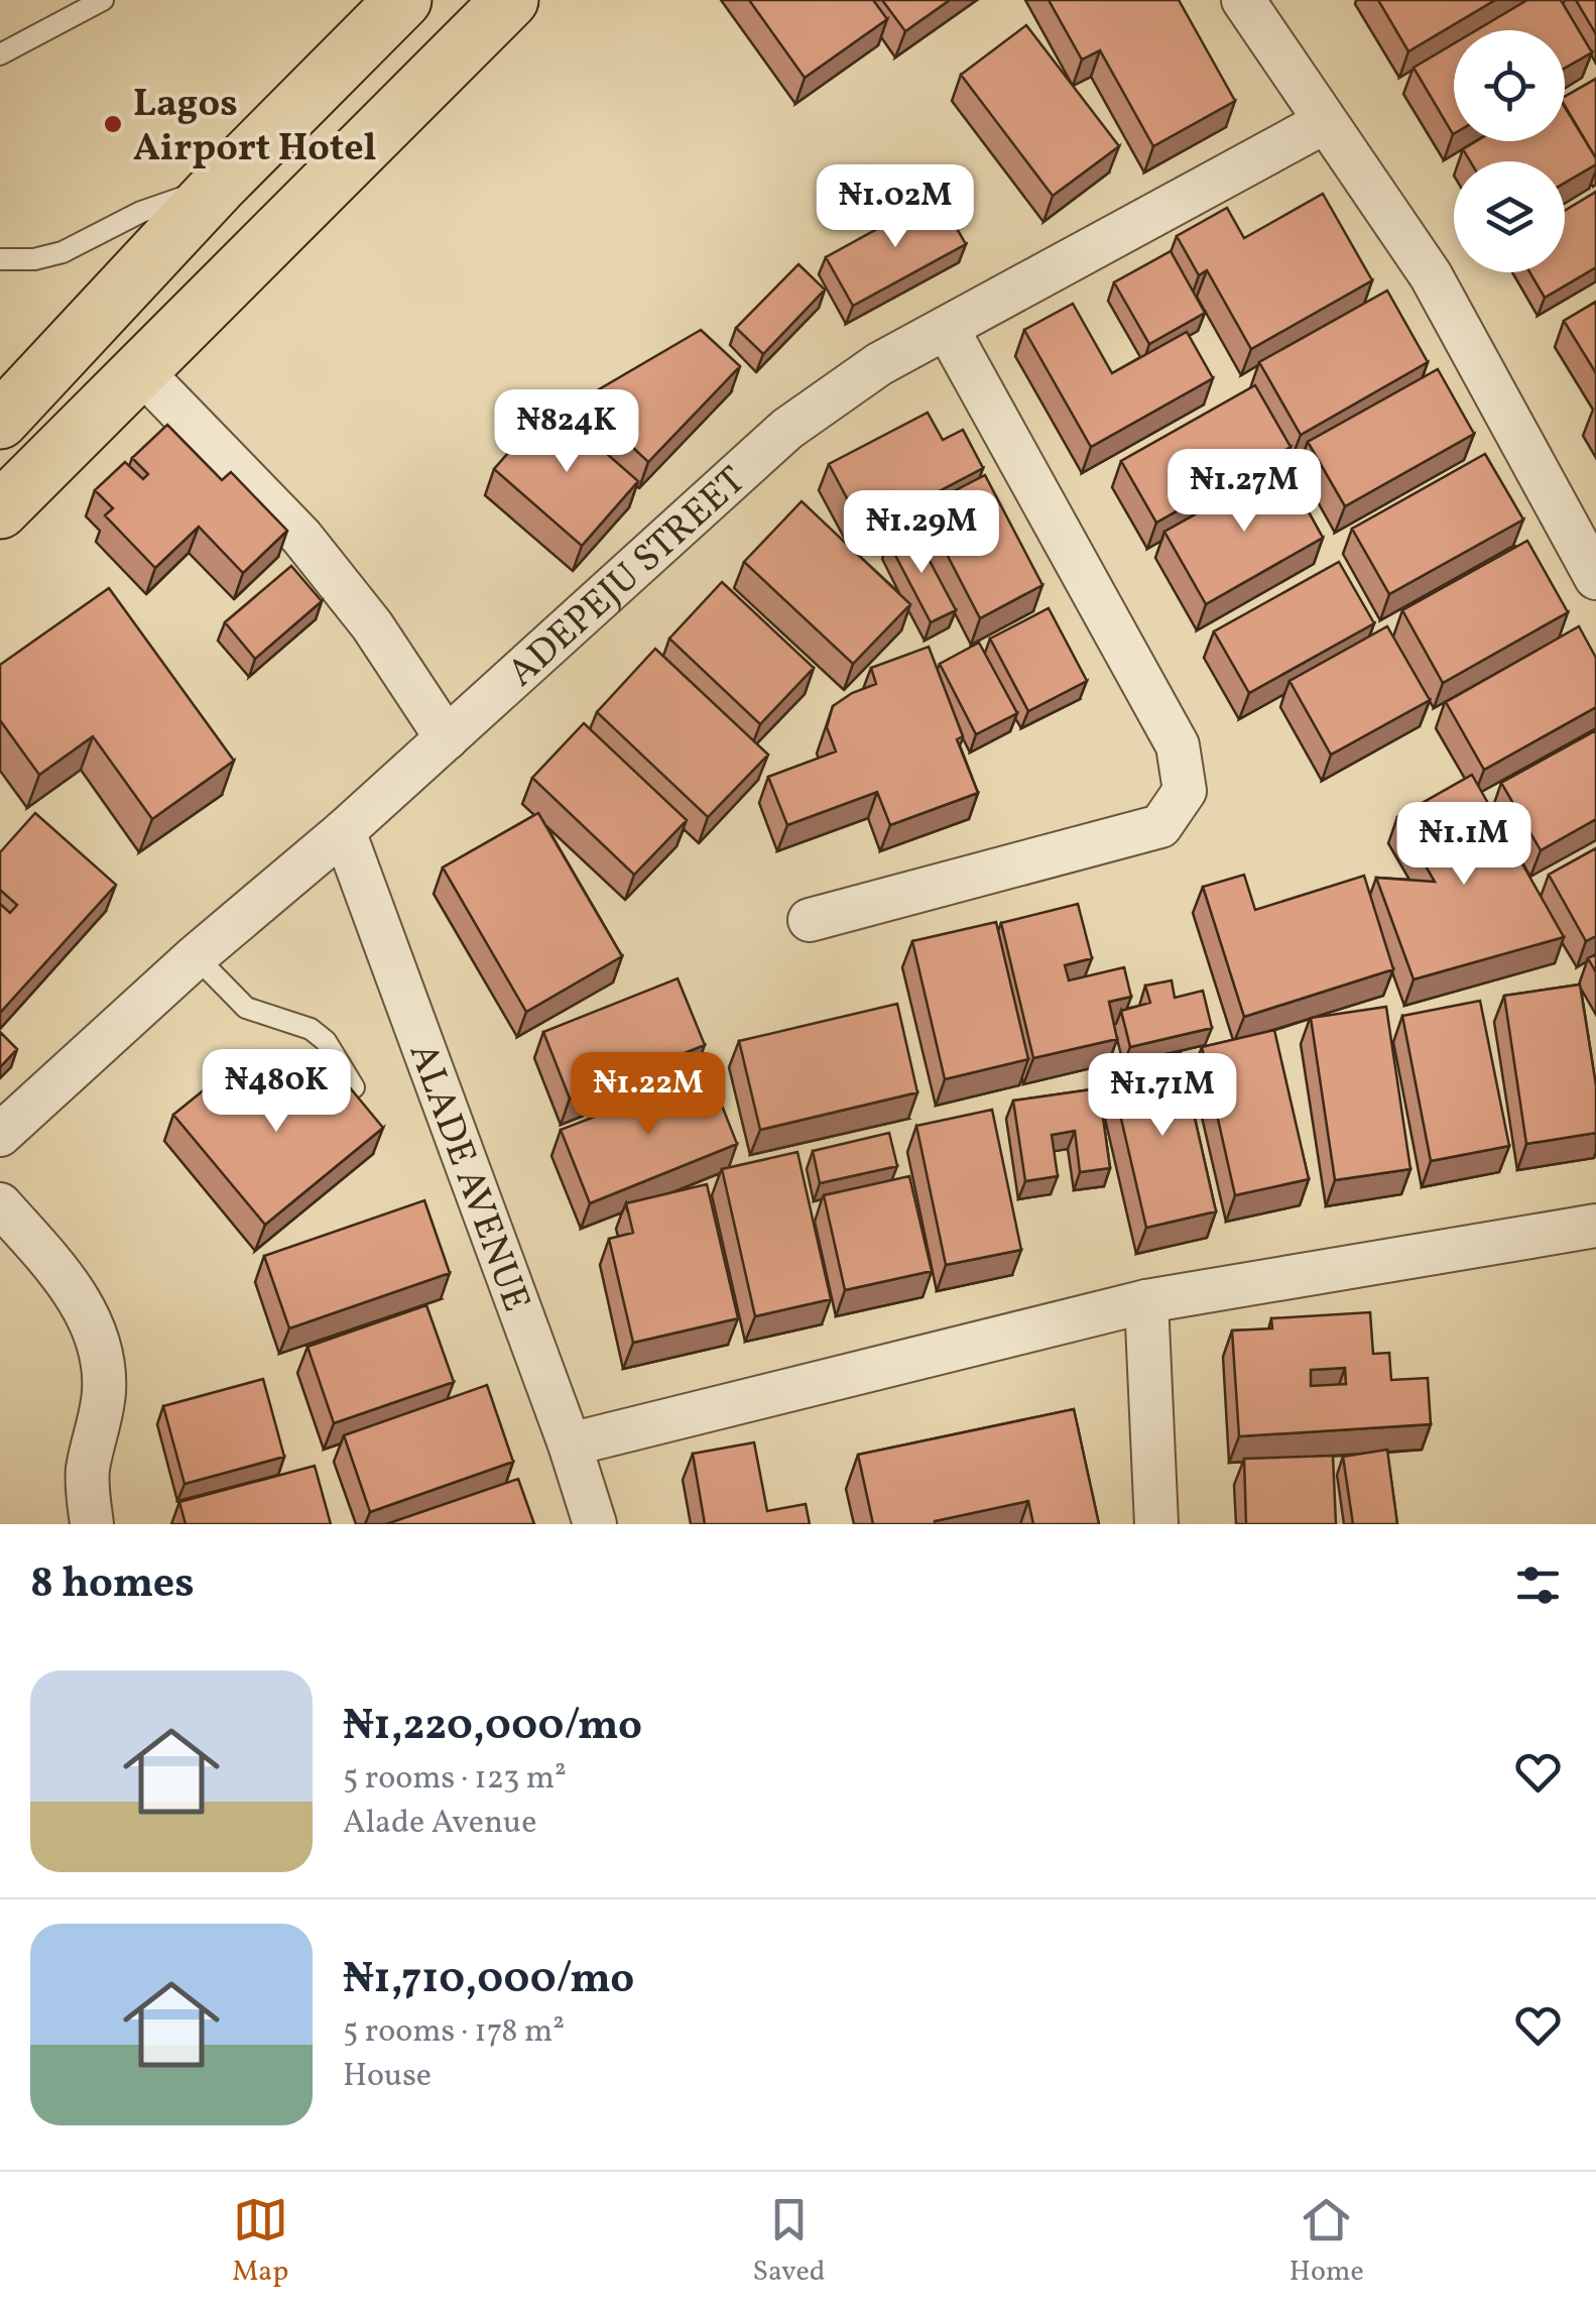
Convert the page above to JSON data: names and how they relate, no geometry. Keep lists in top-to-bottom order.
{
  "streets": {
    "street": ["ADEPEJU STREET", "ALADE AVENUE"]
  },
  "crossings": [
    ["ADEPEJU STREET", "ALADE AVENUE"]
  ],
  "places": ["Lagos Airport Hotel"],
  "page": {
    "price": [
      "₦1.02M",
      "₦824K",
      "₦1.27M",
      "₦1.29M",
      "₦1.1M",
      "₦480K",
      "₦1.22M",
      "₦1.71M"
    ],
    "heading": "8 homes",
    "list": [
      {
        "name": "₦1,220,000/mo",
        "note": "5 rooms · 123 m² · Alade Avenue"
      },
      {
        "name": "₦1,710,000/mo",
        "note": "5 rooms · 178 m² · House"
      }
    ],
    "tabs": ["Map", "Saved", "Home"]
  }
}
